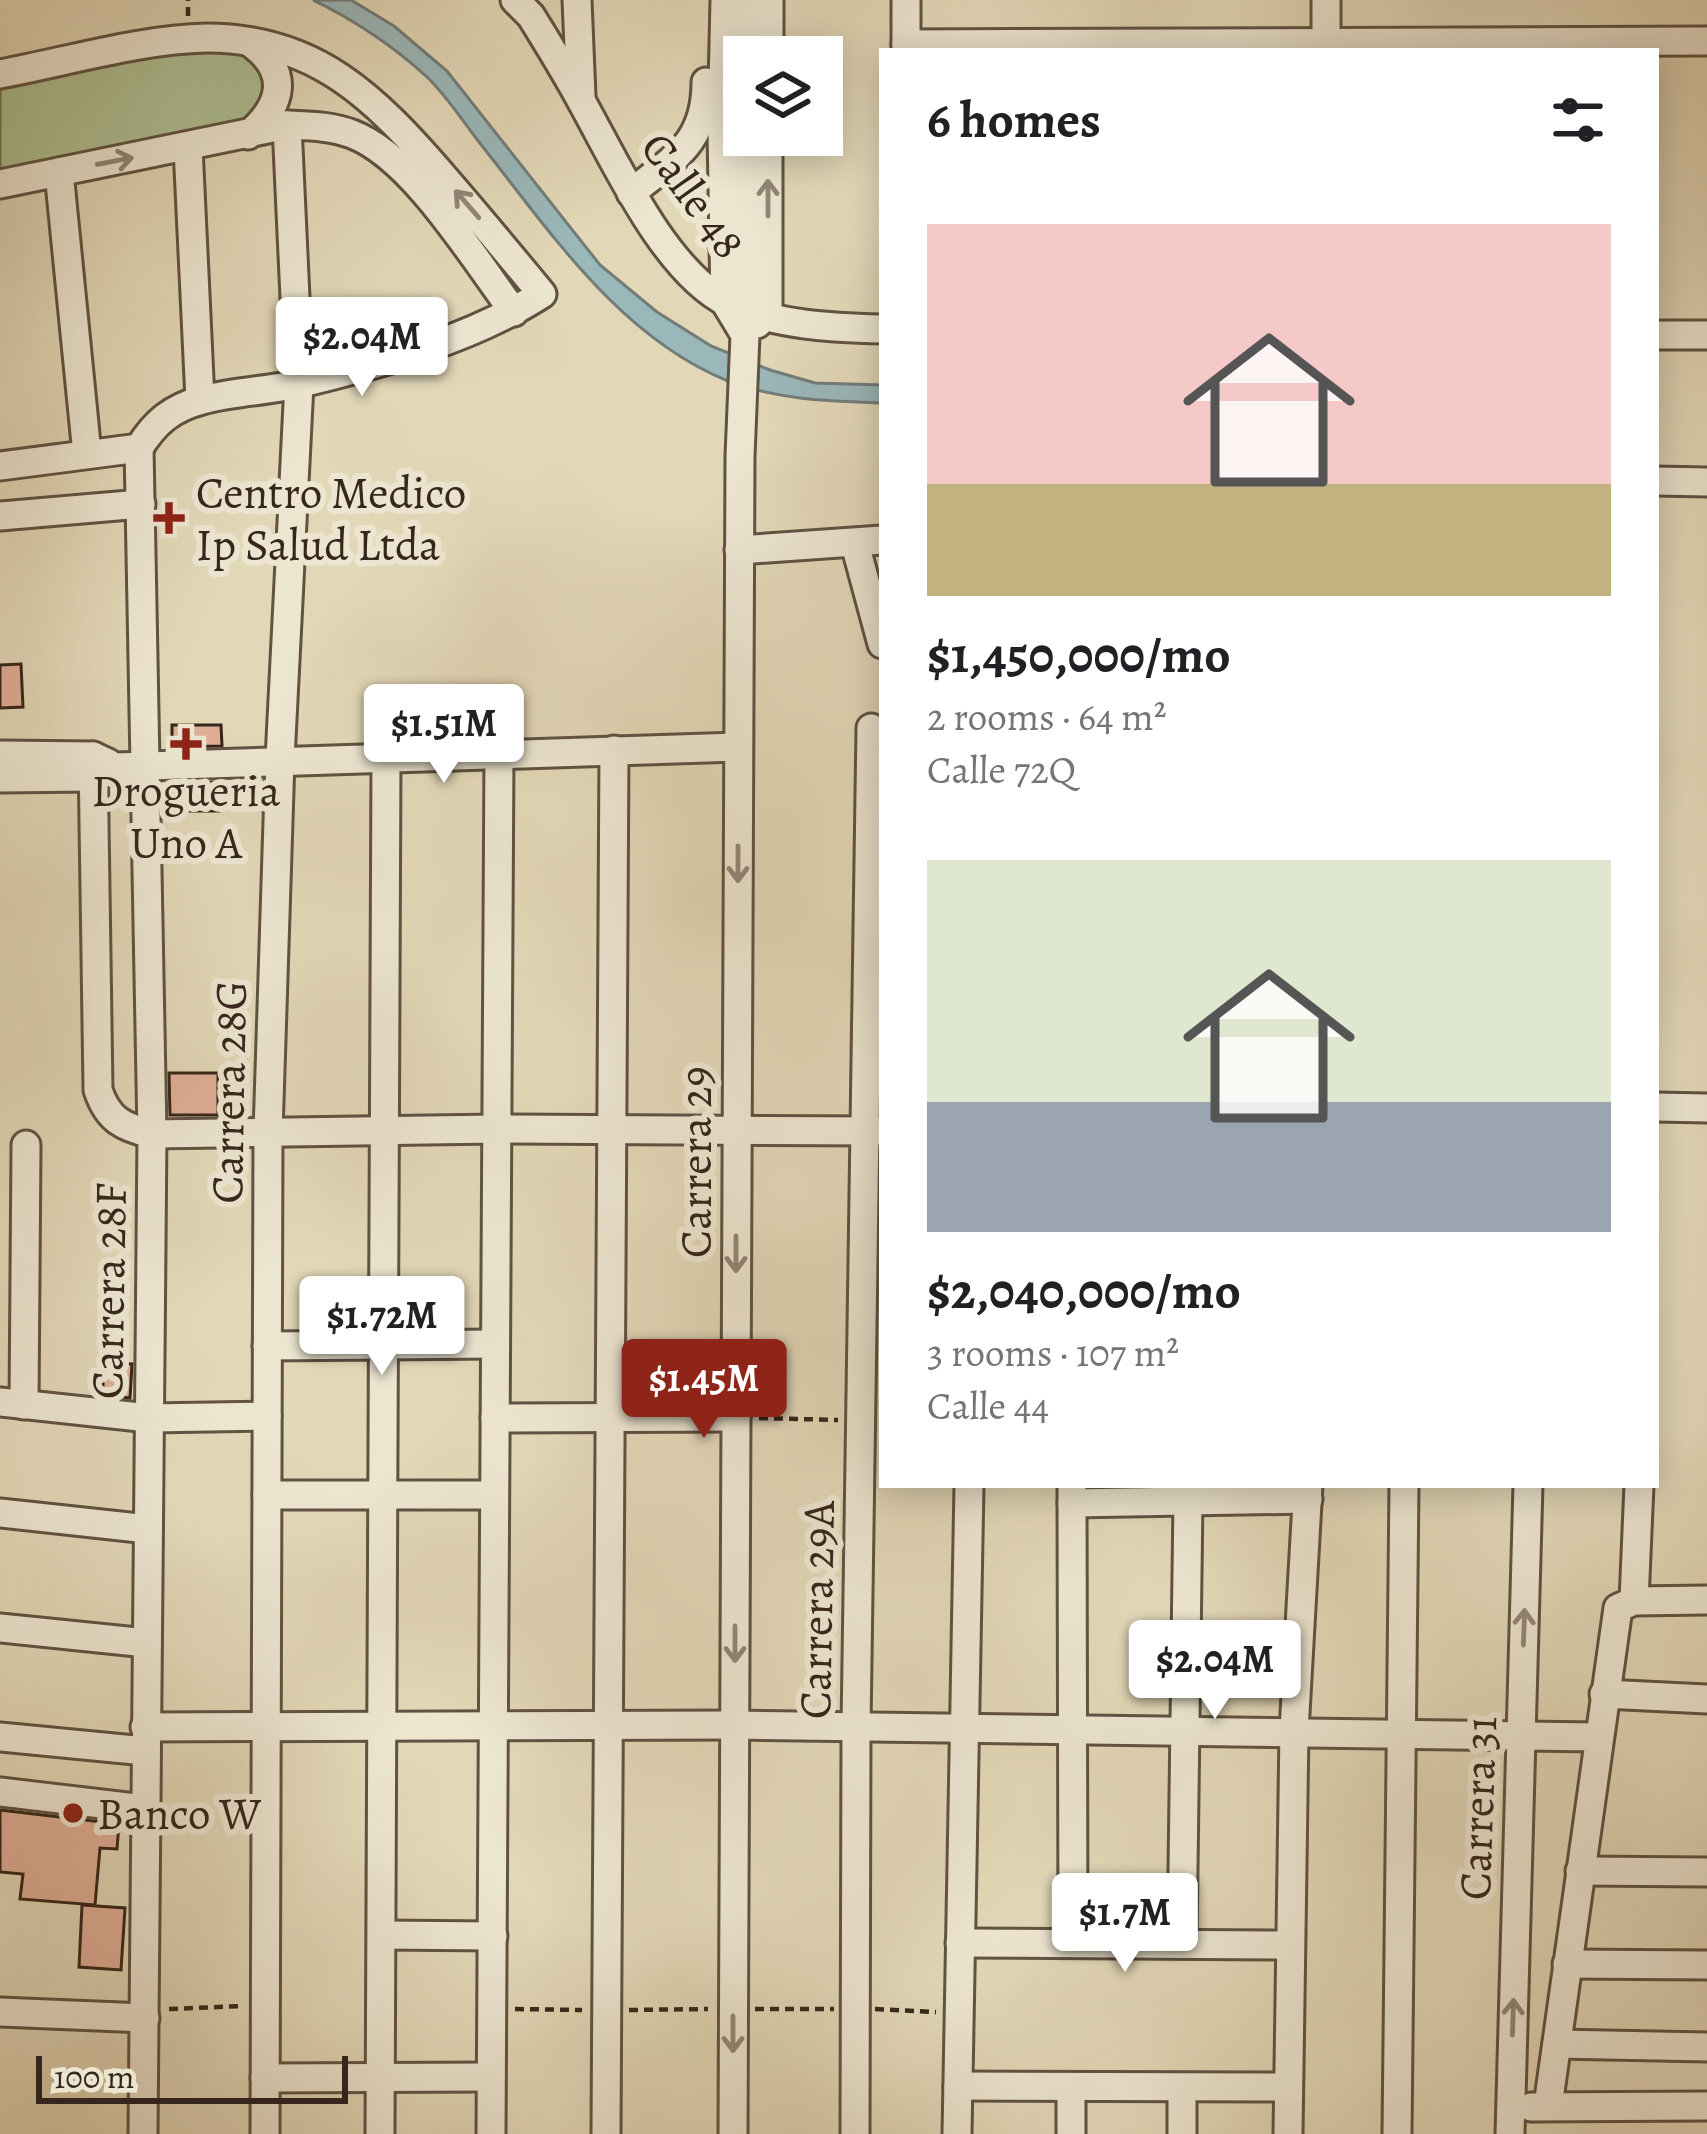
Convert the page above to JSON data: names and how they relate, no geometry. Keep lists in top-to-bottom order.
{
  "streets": {
    "street": [
      "Calle 48",
      "Carrera 28G",
      "Carrera 29",
      "Carrera 28F",
      "Carrera 29A",
      "Carrera 31"
    ]
  },
  "crossings": [
    ["Calle 48", "Carrera 29"]
  ],
  "places": {
    "health": ["Centro Medico Ip Salud Ltda", "Drogueria Uno A"],
    "other": ["Banco W"]
  },
  "scale_bar": "100 m",
  "page": {
    "heading": "6 homes",
    "list": [
      {
        "name": "$1,450,000/mo",
        "note": "2 rooms · 64 m² · Calle 72Q"
      },
      {
        "name": "$2,040,000/mo",
        "note": "3 rooms · 107 m² · Calle 44"
      }
    ],
    "price": [
      "$2.04M",
      "$1.51M",
      "$1.72M",
      "$1.45M",
      "$2.04M",
      "$1.7M"
    ],
    "scale": "100 m"
  }
}
